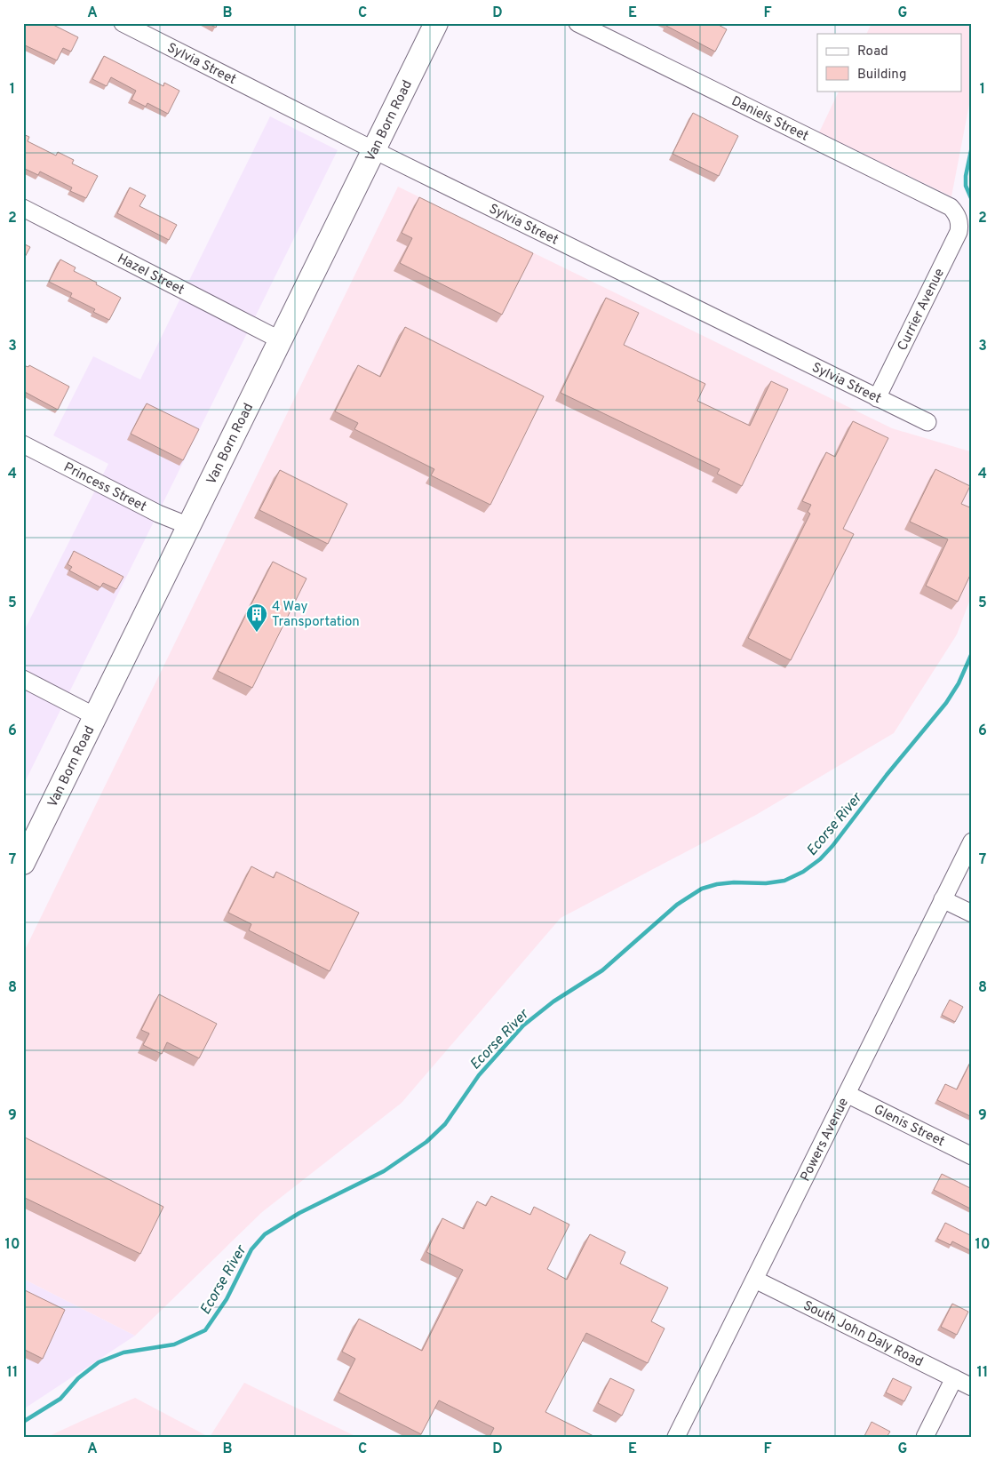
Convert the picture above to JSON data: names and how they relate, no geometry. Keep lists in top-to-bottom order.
{
  "streets": {
    "main road": ["Van Born Road"],
    "street": [
      "Sylvia Street",
      "Daniels Street",
      "Hazel Street",
      "Currier Avenue",
      "Princess Street",
      "Glenis Street",
      "Powers Avenue",
      "South John Daly Road"
    ]
  },
  "crossings": [
    ["Sylvia Street", "Van Born Road"],
    ["Sylvia Street", "Currier Avenue"],
    ["Daniels Street", "Currier Avenue"],
    ["Van Born Road", "Hazel Street"],
    ["Van Born Road", "Princess Street"],
    ["Glenis Street", "Powers Avenue"],
    ["Powers Avenue", "South John Daly Road"]
  ],
  "water": ["Ecorse River"],
  "places": {
    "building": ["4 Way Transportation"]
  },
  "legend": ["Road", "Building"],
  "grid": {
    "columns": [
      "A",
      "B",
      "C",
      "D",
      "E",
      "F",
      "G"
    ],
    "rows": [
      "1",
      "2",
      "3",
      "4",
      "5",
      "6",
      "7",
      "8",
      "9",
      "10",
      "11"
    ]
  }
}
